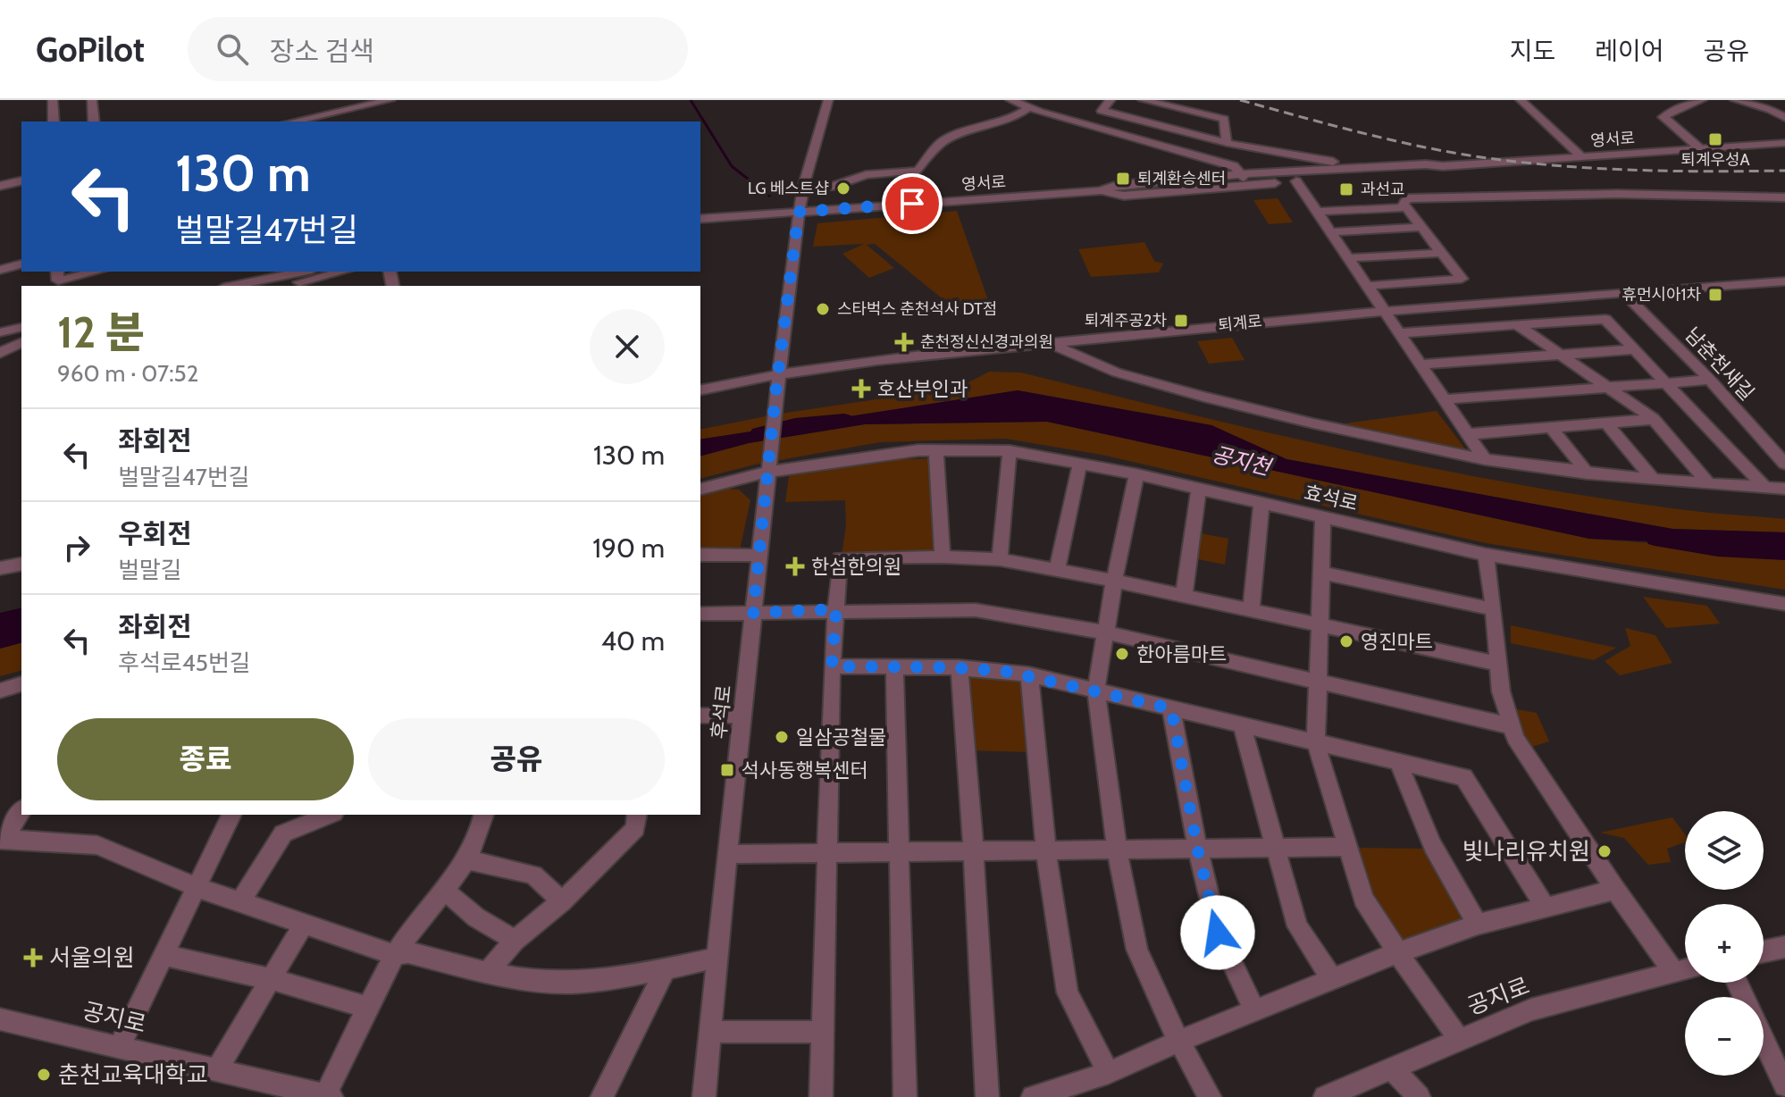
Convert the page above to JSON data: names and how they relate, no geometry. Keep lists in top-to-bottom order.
{
  "streets": {
    "street": [
      "영서로",
      "퇴계로",
      "남춘천새길",
      "효석로",
      "후석로",
      "공지로"
    ]
  },
  "crossings": [
    ["퇴계로", "남춘천새길"],
    ["퇴계로", "후석로"],
    ["효석로", "후석로"]
  ],
  "water": ["공지천"],
  "places": {
    "transit": [
      "퇴계우성A",
      "퇴계환승센터",
      "과선교",
      "휴먼시아1차",
      "퇴계주공2차",
      "석사동행복센터"
    ],
    "other": [
      "LG 베스트샵",
      "스타벅스 춘천석사 DT점",
      "영진마트",
      "한아름마트",
      "일삼공철물",
      "빛나리유치원",
      "춘천교육대학교"
    ],
    "health": [
      "춘천정신신경과의원",
      "호산부인과",
      "한섬한의원",
      "서울의원"
    ]
  },
  "page": {
    "header": "GoPilot",
    "search": "장소 검색",
    "nav": ["지도", "레이어", "공유"],
    "turn": ["130 m", "벌말길47번길"],
    "heading": ["12 분", "960 m · 07:52"],
    "list": [
      {
        "name": "좌회전",
        "note": "벌말길47번길",
        "value": "130 m"
      },
      {
        "name": "우회전",
        "note": "벌말길",
        "value": "190 m"
      },
      {
        "name": "좌회전",
        "note": "후석로45번길",
        "value": "40 m"
      }
    ],
    "buttons": ["종료", "공유"],
    "map_buttons": ["+", "−"]
  }
}
